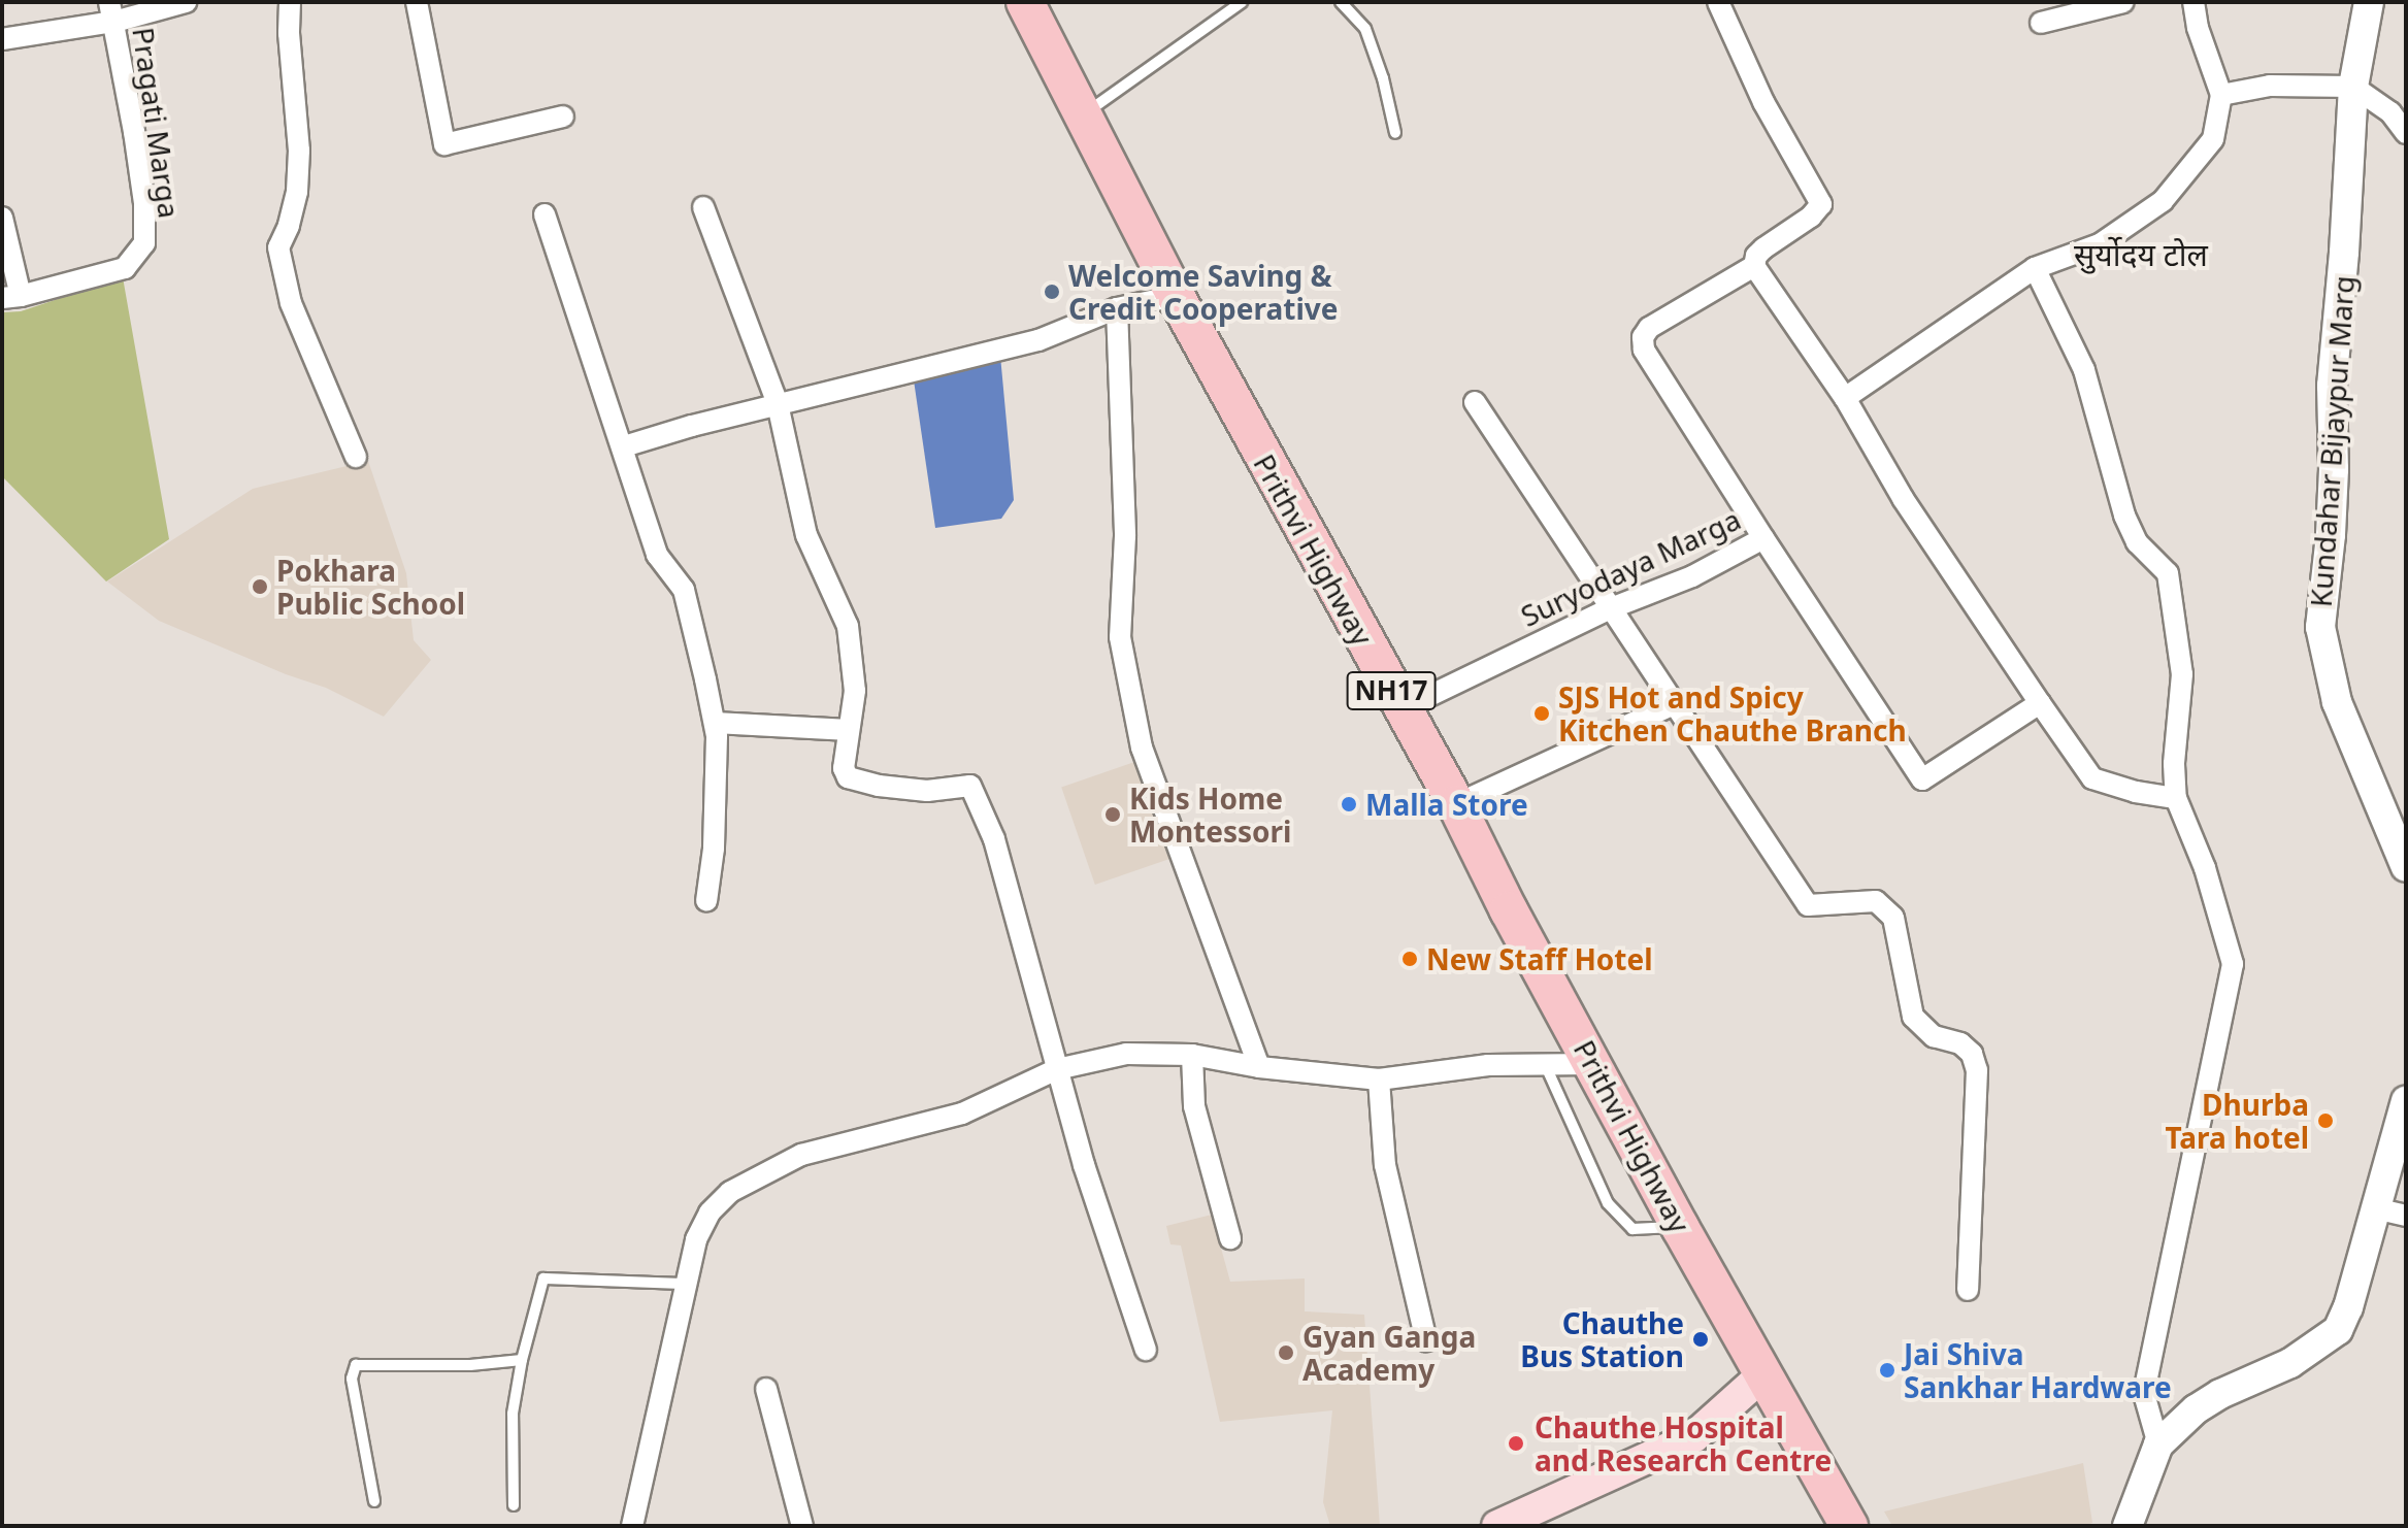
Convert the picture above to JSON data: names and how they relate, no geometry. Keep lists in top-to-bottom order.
{
  "streets": {
    "highway": ["Prithvi Highway", "NH17"],
    "main road": ["Kundahar Bijaypur Marg"],
    "street": ["Pragati Marga", "Suryodaya Marga"]
  },
  "crossings": [
    ["Prithvi Highway", "Suryodaya Marga"]
  ],
  "districts": ["सुर्योदय टोल"],
  "places": [
    "Welcome Saving & Credit Cooperative",
    "Pokhara Public School",
    "SJS Hot and Spicy Kitchen Chauthe Branch",
    "Malla Store",
    "Kids Home Montessori",
    "New Staff Hotel",
    "Dhurba Tara hotel",
    "Chauthe Bus Station",
    "Gyan Ganga Academy",
    "Jai Shiva Sankhar Hardware",
    "Chauthe Hospital and Research Centre"
  ]
}
